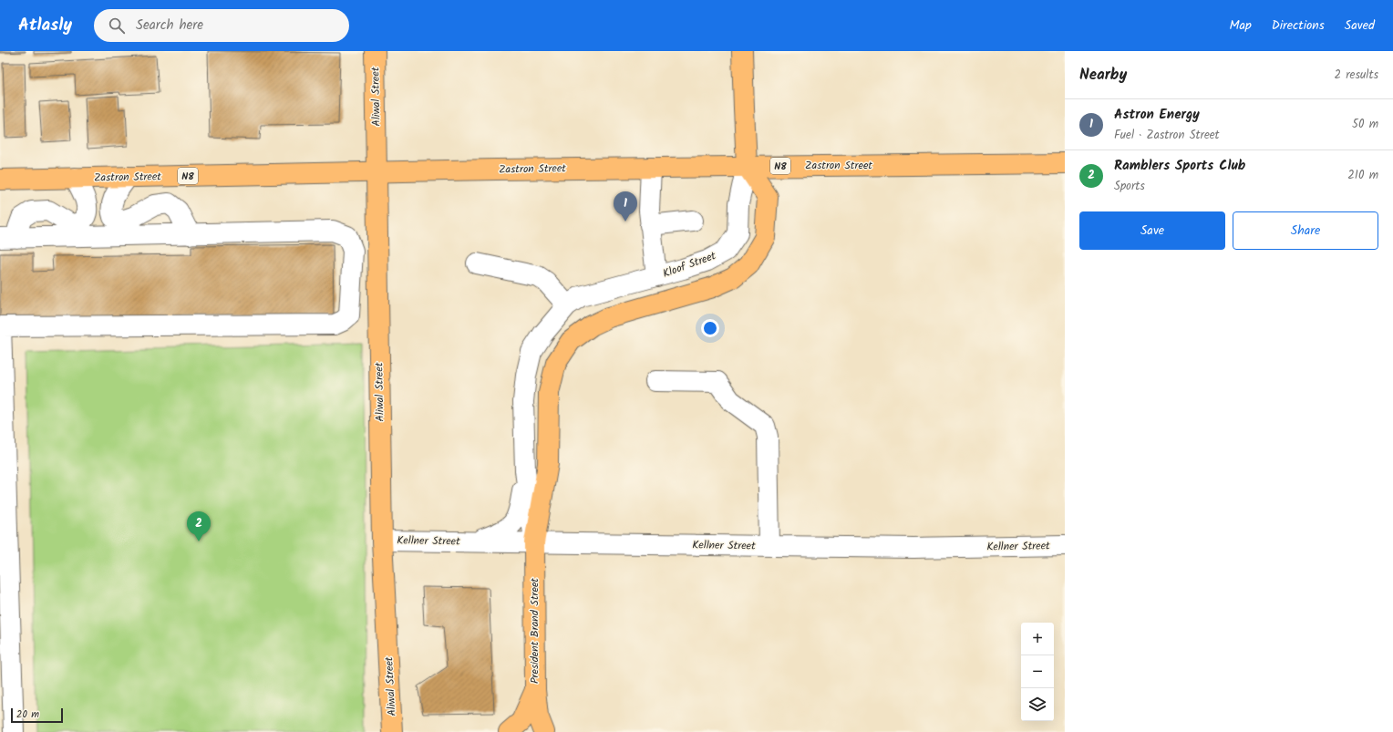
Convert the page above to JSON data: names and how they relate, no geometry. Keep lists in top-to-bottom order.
{
  "streets": {
    "main road": [
      "Aliwal Street",
      "Zastron Street",
      "N8",
      "President Brand Street"
    ],
    "street": ["Kloof Street", "Kellner Street"]
  },
  "crossings": [
    ["Aliwal Street", "Zastron Street"],
    ["Aliwal Street", "Kellner Street"],
    ["Zastron Street", "Kloof Street"],
    ["Kloof Street", "Kellner Street"],
    ["Kloof Street", "President Brand Street"],
    ["Kellner Street", "President Brand Street"]
  ],
  "scale_bar": "20 m",
  "page": {
    "header": "Atlasly",
    "search": "Search here",
    "nav": ["Map", "Directions", "Saved"],
    "heading": ["Nearby", "2 results"],
    "list": [
      {
        "mark": "1",
        "name": "Astron Energy",
        "note": "Fuel · Zastron Street",
        "value": "50 m"
      },
      {
        "mark": "2",
        "name": "Ramblers Sports Club",
        "note": "Sports",
        "value": "210 m"
      }
    ],
    "pins": ["1", "2"],
    "buttons": ["Save", "Share"],
    "map_buttons": ["+", "−"],
    "scale": "20 m"
  }
}
